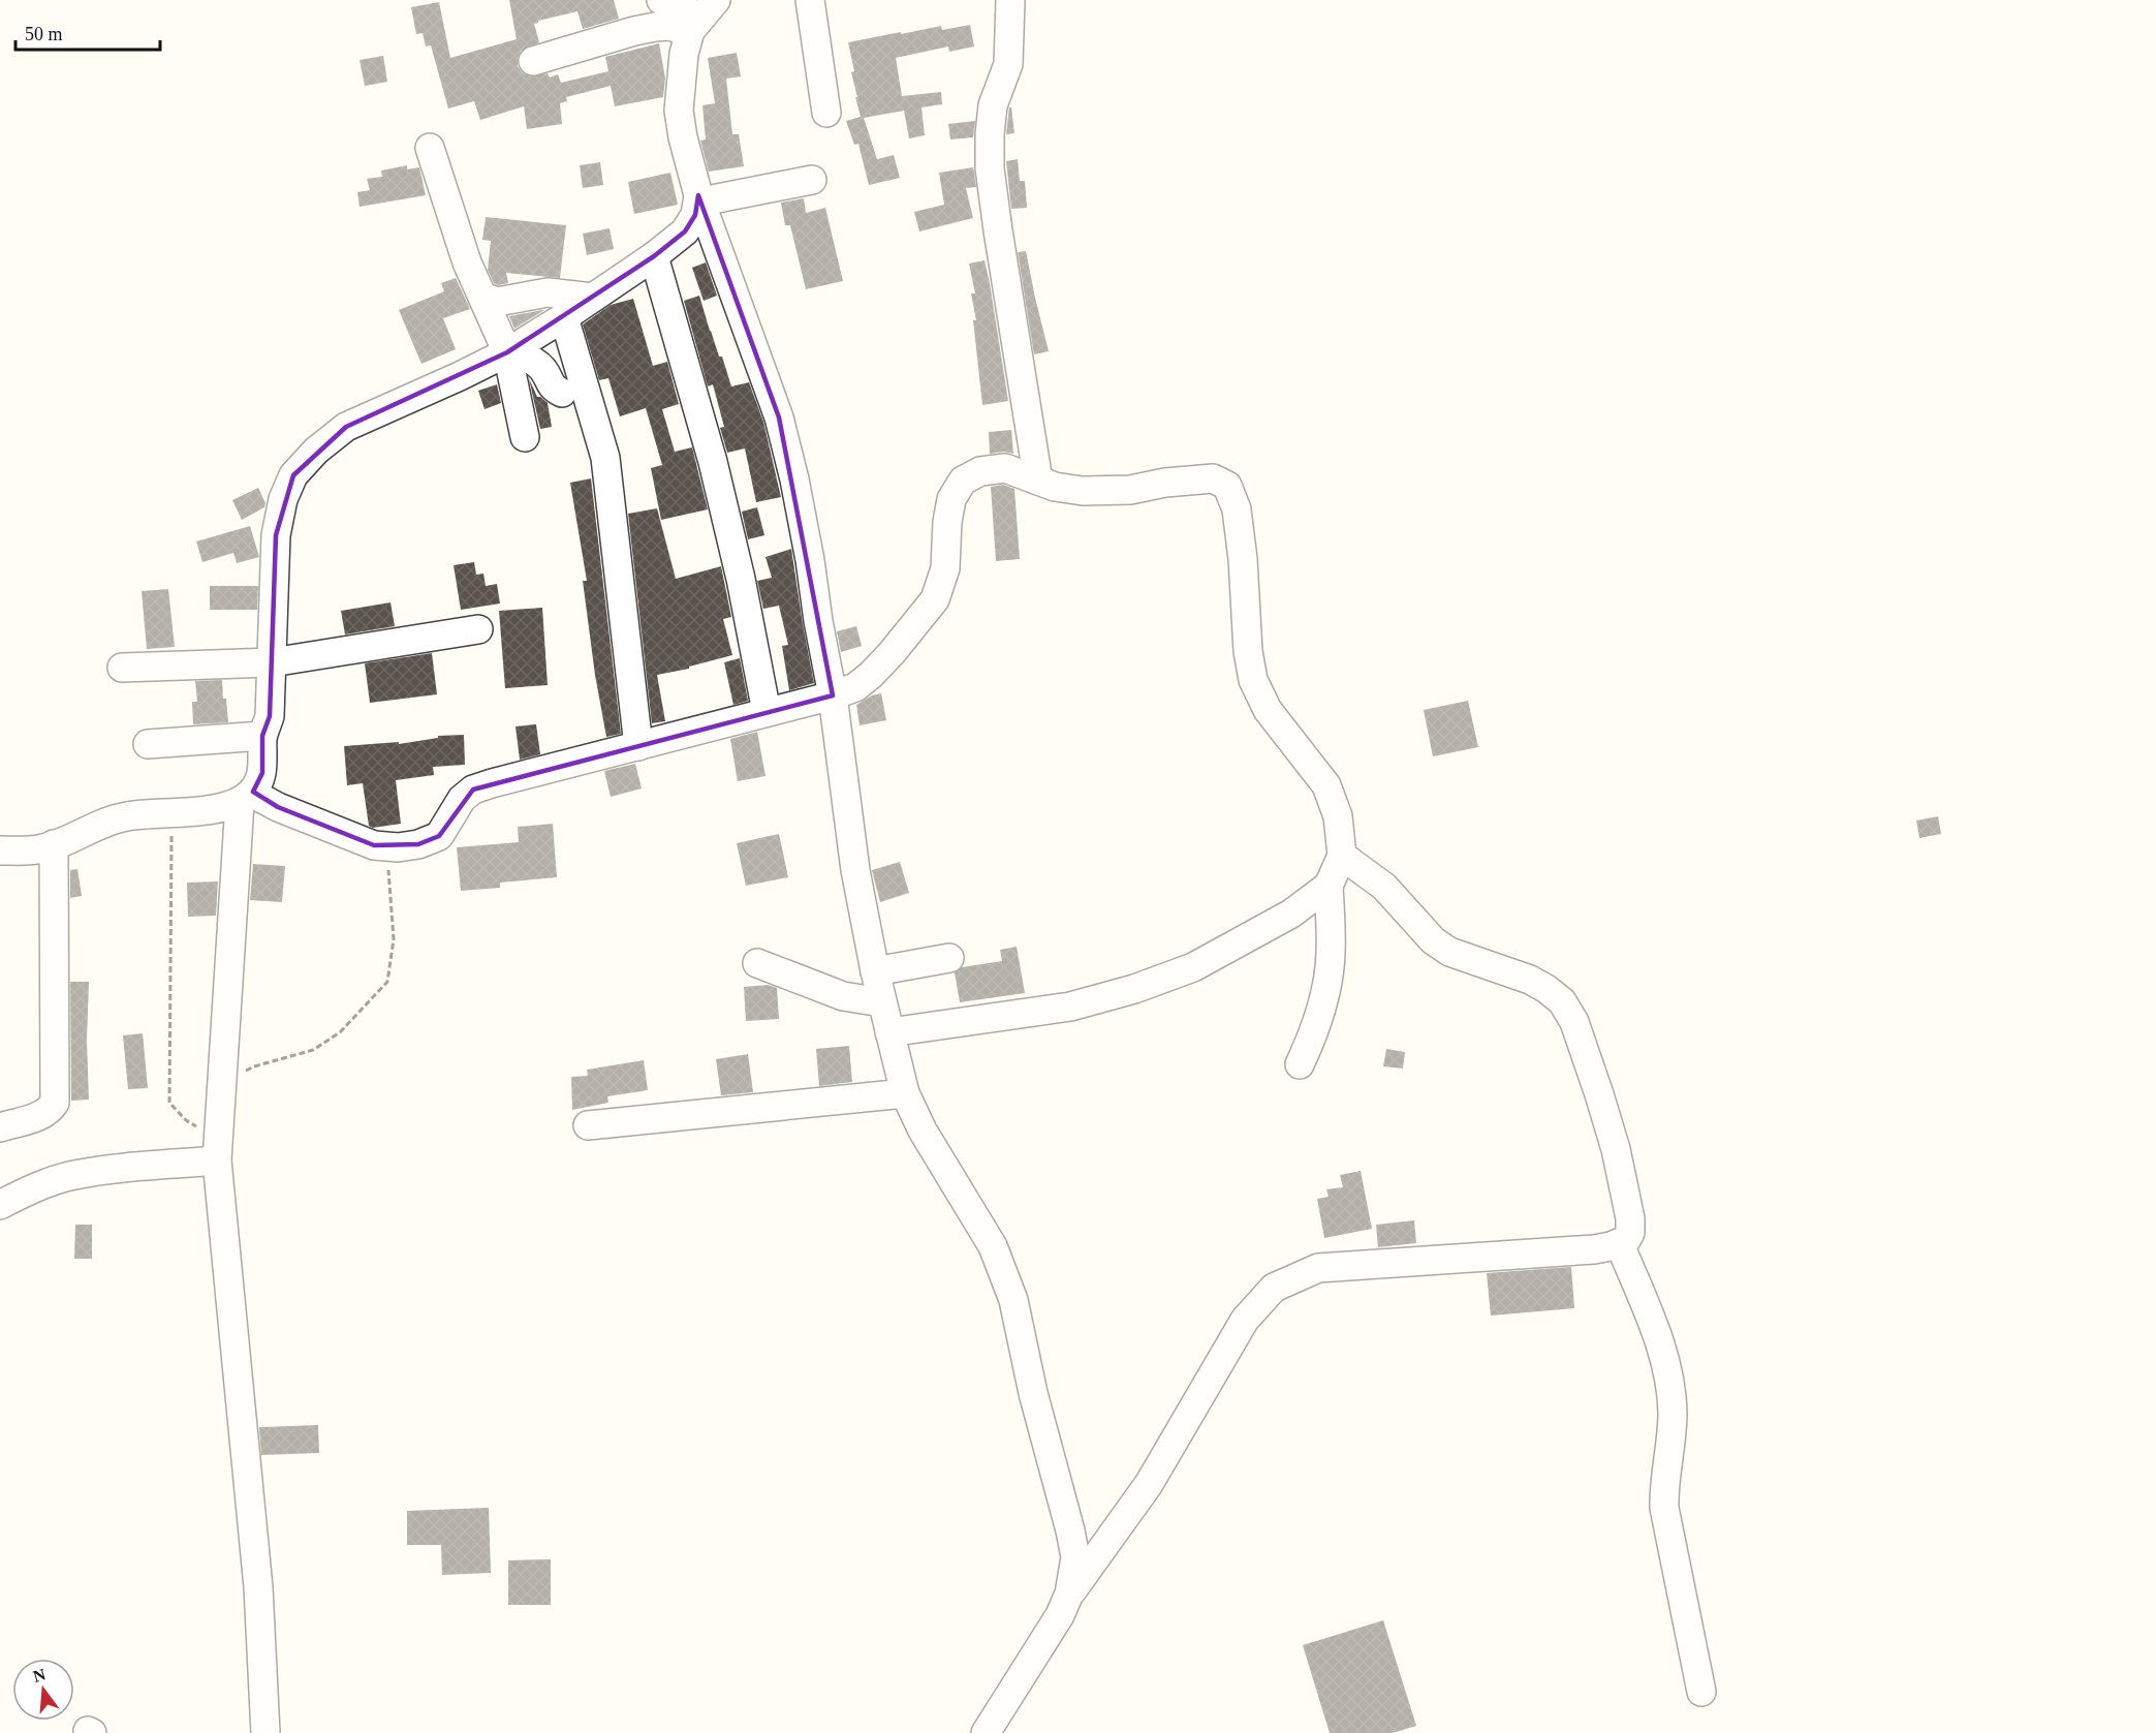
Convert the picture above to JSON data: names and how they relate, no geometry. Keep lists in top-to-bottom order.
{
  "scale_bar": "50 m",
  "north": "top"
}
